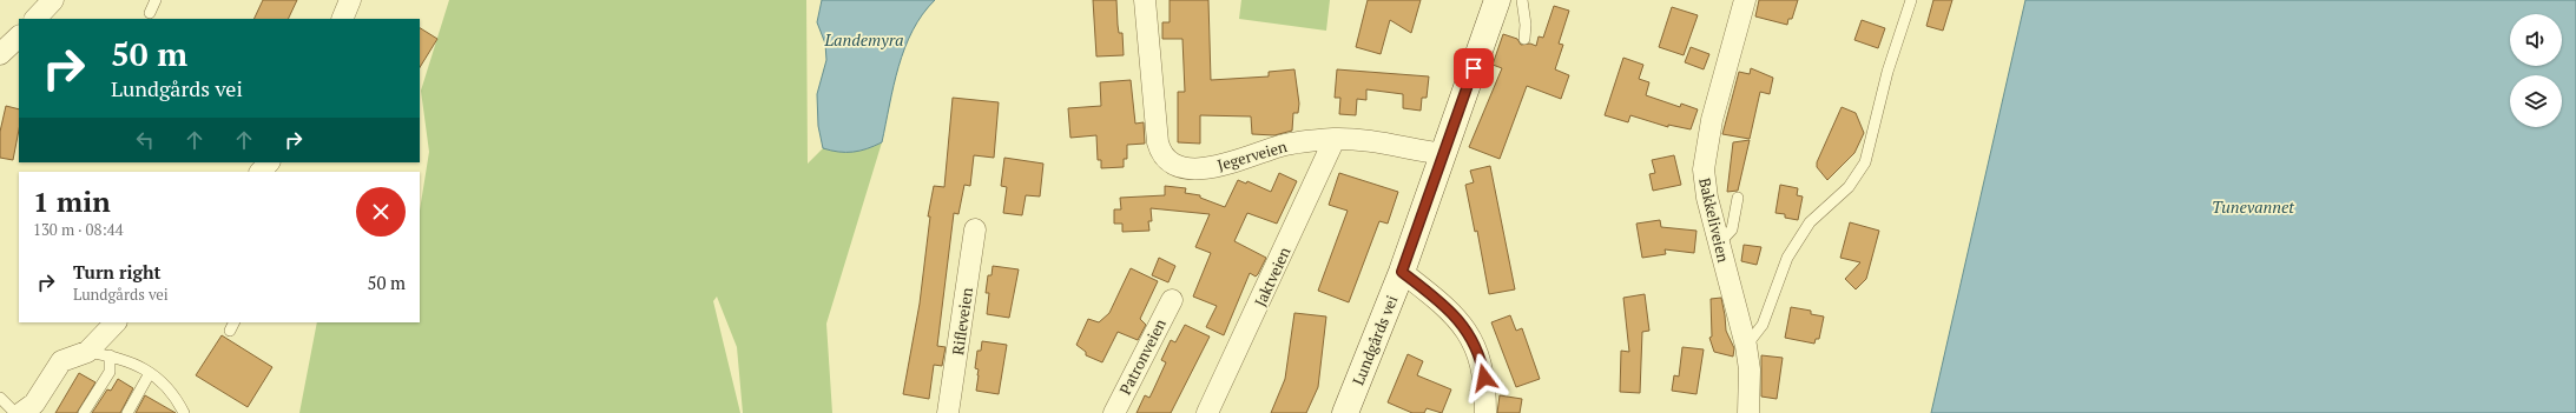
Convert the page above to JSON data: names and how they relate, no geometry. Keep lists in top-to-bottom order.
{
  "streets": {
    "street": [
      "Jegerveien",
      "Bakkeliveien",
      "Jaktveien",
      "Rifleveien",
      "Lundgårds vei",
      "Patronveien"
    ]
  },
  "crossings": [
    ["Jegerveien", "Jaktveien"],
    ["Jegerveien", "Lundgårds vei"]
  ],
  "water": ["Landemyra", "Tunevannet"],
  "page": {
    "turn": ["50 m", "Lundgårds vei"],
    "heading": ["1 min", "130 m · 08:44"],
    "list": [
      {
        "name": "Turn right",
        "note": "Lundgårds vei",
        "value": "50 m"
      }
    ]
  }
}
